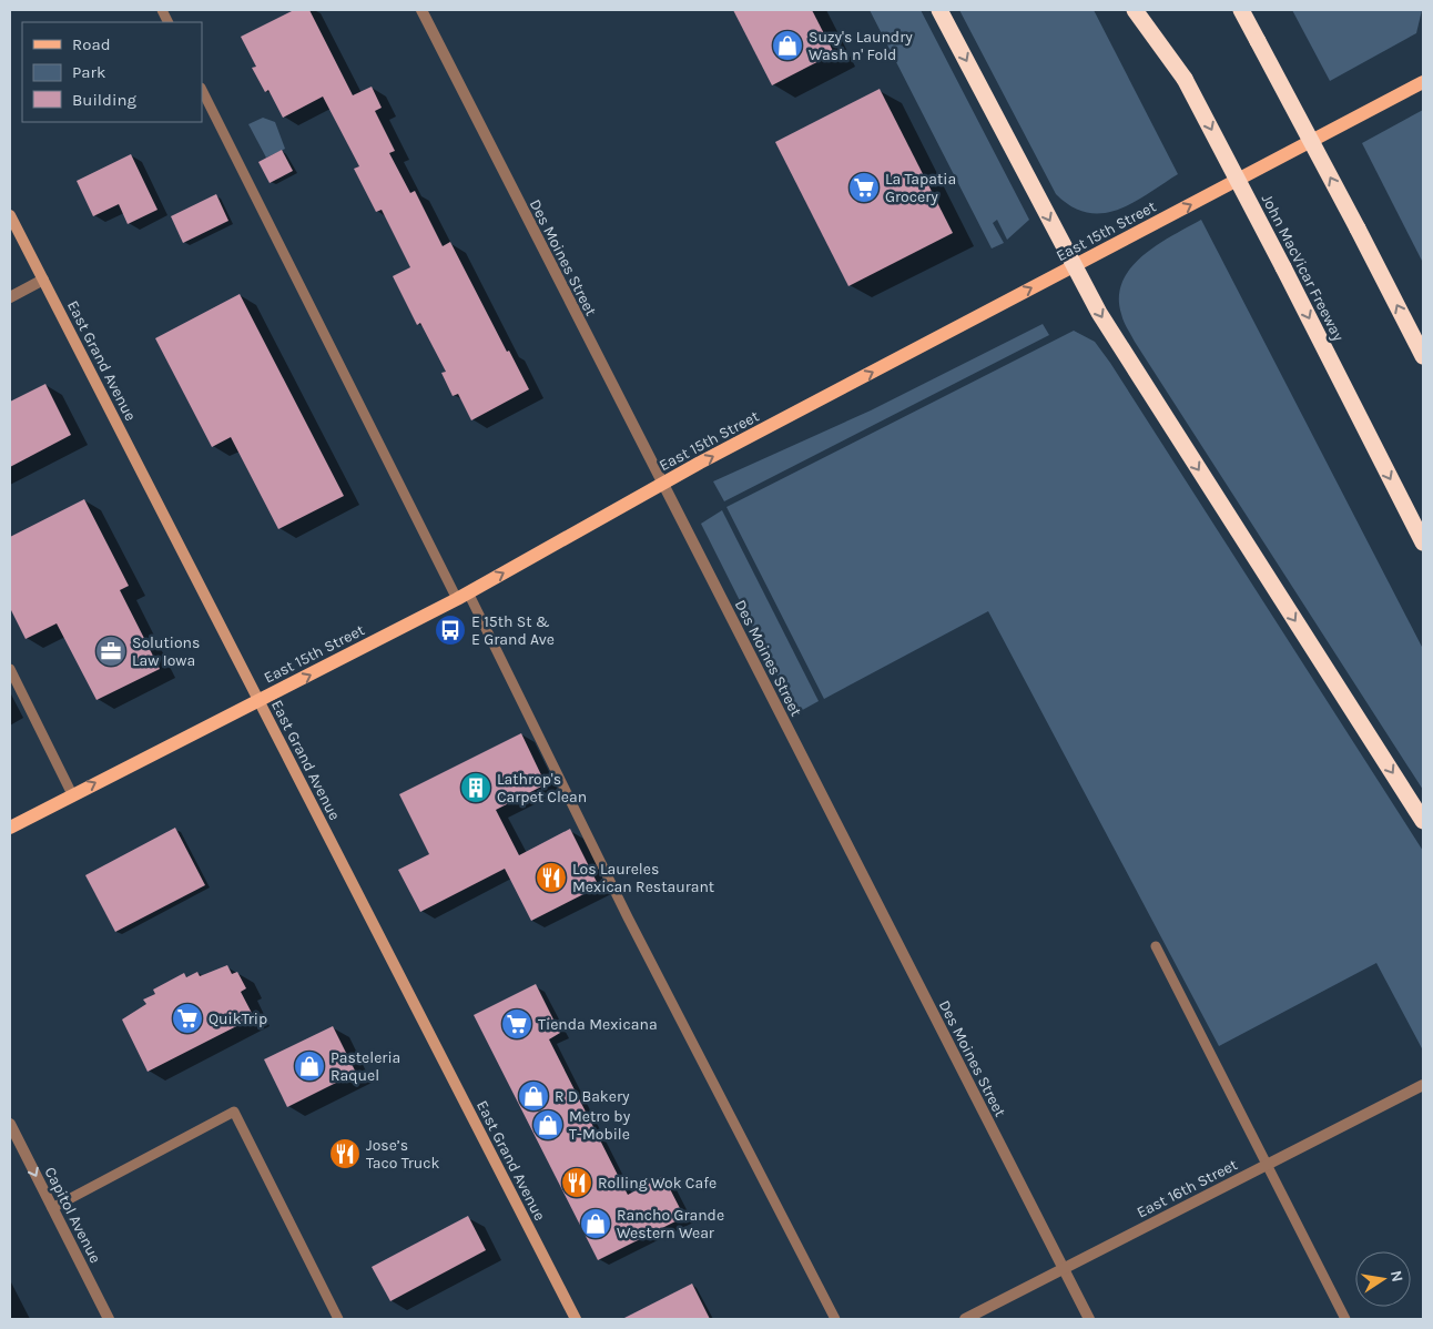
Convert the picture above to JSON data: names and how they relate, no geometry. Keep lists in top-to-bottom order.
{
  "streets": {
    "highway": ["John MacVicar Freeway"],
    "main road": ["East 15th Street", "East Grand Avenue"],
    "street": ["Des Moines Street", "East 16th Street", "Capitol Avenue"]
  },
  "crossings": [
    ["East 15th Street", "Des Moines Street"],
    ["East 15th Street", "East Grand Avenue"],
    ["Des Moines Street", "East 16th Street"]
  ],
  "one_way": ["East 15th Street", "Capitol Avenue"],
  "places": {
    "shop": [
      "Suzy's Laundry Wash n' Fold",
      "Pasteleria Raquel",
      "R D Bakery",
      "Metro by T-Mobile",
      "Rancho Grande Western Wear"
    ],
    "supermarket": ["La Tapatia Grocery", "QuikTrip", "Tienda Mexicana"],
    "bus stop": ["E 15th St & E Grand Ave"],
    "office": ["Solutions Law Iowa"],
    "building": ["Lathrop's Carpet Clean"],
    "restaurant": ["Los Laureles Mexican Restaurant", "Jose’s Taco Truck", "Rolling Wok Cafe"]
  },
  "legend": ["Road", "Park", "Building"],
  "north": "right"
}
